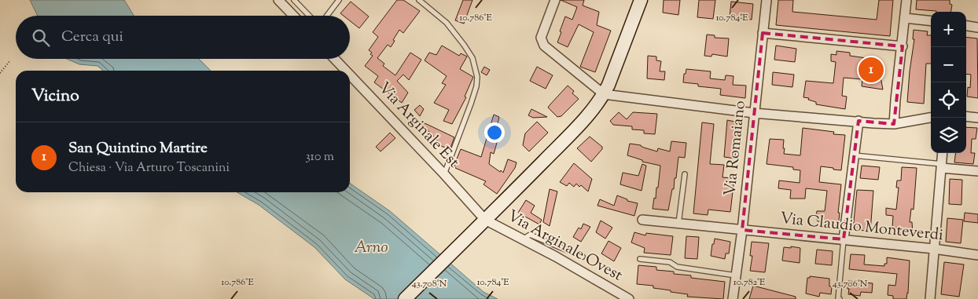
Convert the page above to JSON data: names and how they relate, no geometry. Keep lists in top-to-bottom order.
{
  "streets": {
    "street": [
      "Via Arginale Est",
      "Via Romaiano",
      "Via Claudio Monteverdi",
      "Via Arginale Ovest"
    ]
  },
  "crossings": [
    ["Via Arginale Est", "Via Arginale Ovest"],
    ["Via Romaiano", "Via Claudio Monteverdi"]
  ],
  "water": ["Arno"],
  "page": {
    "map_buttons": ["+", "−"],
    "search": "Cerca qui",
    "pins": "1",
    "heading": "Vicino",
    "list": [
      {
        "mark": "1",
        "name": "San Quintino Martire",
        "note": "Chiesa · Via Arturo Toscanini",
        "value": "310 m"
      }
    ]
  },
  "coordinates": [
    "10.786°E",
    "10.784°E",
    "10.782°E",
    "43.708°N",
    "43.706°N"
  ]
}
